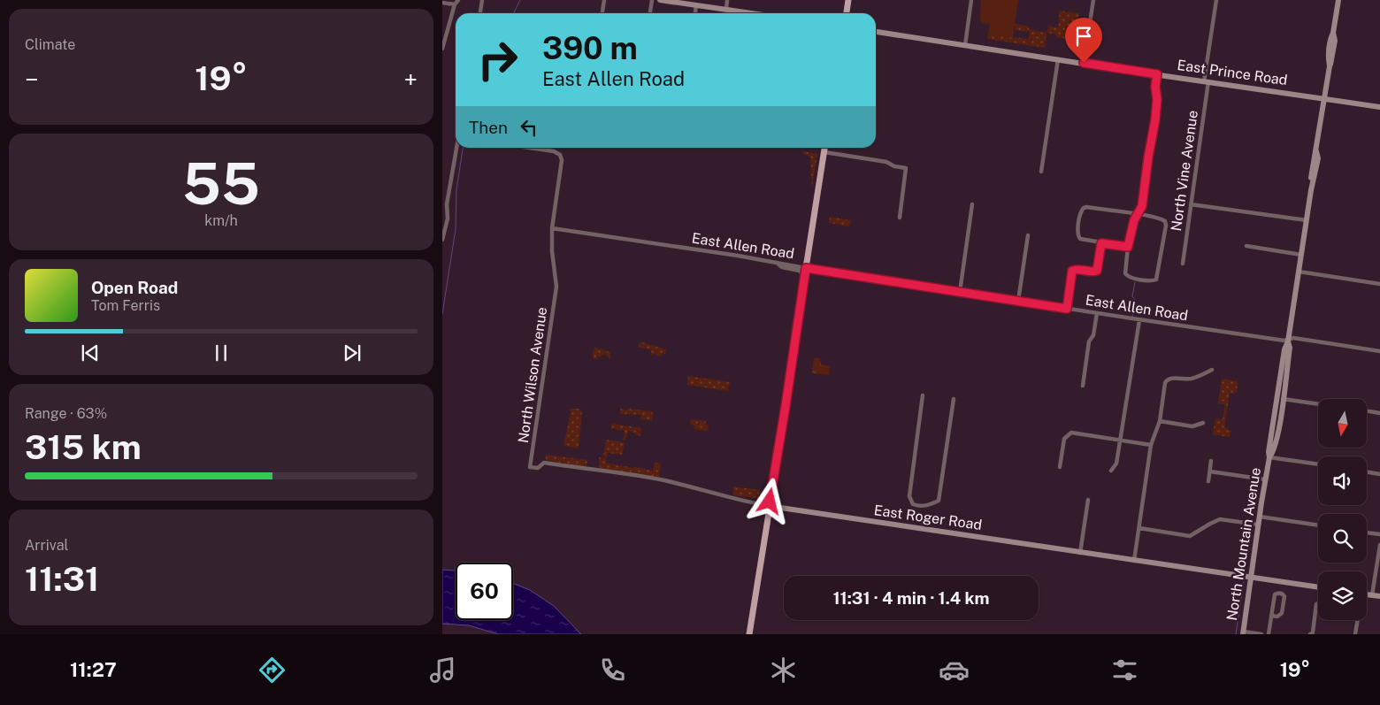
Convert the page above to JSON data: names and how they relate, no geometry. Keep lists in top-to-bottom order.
{
  "streets": {
    "street": [
      "East Prince Road",
      "North Vine Avenue",
      "East Allen Road",
      "North Wilson Avenue",
      "East Roger Road",
      "North Mountain Avenue"
    ]
  },
  "crossings": [
    ["East Prince Road", "North Vine Avenue"],
    ["East Prince Road", "North Mountain Avenue"],
    ["East Allen Road", "North Wilson Avenue"],
    ["East Allen Road", "North Mountain Avenue"],
    ["North Wilson Avenue", "East Roger Road"],
    ["East Roger Road", "North Mountain Avenue"]
  ],
  "north": "bottom",
  "page": {
    "tile": [
      "Climate",
      ["55", "km/h"],
      ["Range · 63%", "315 km"],
      ["Arrival", "11:31"]
    ],
    "turn": ["390 m", "East Allen Road"],
    "heat": ["−", "19°", "+"],
    "then": "Then",
    "song": ["Open Road", "Tom Ferris"],
    "limit": "60",
    "trip": "11:31 · 4 min · 1.4 km",
    "tabs": ["11:27", "19°"]
  }
}
